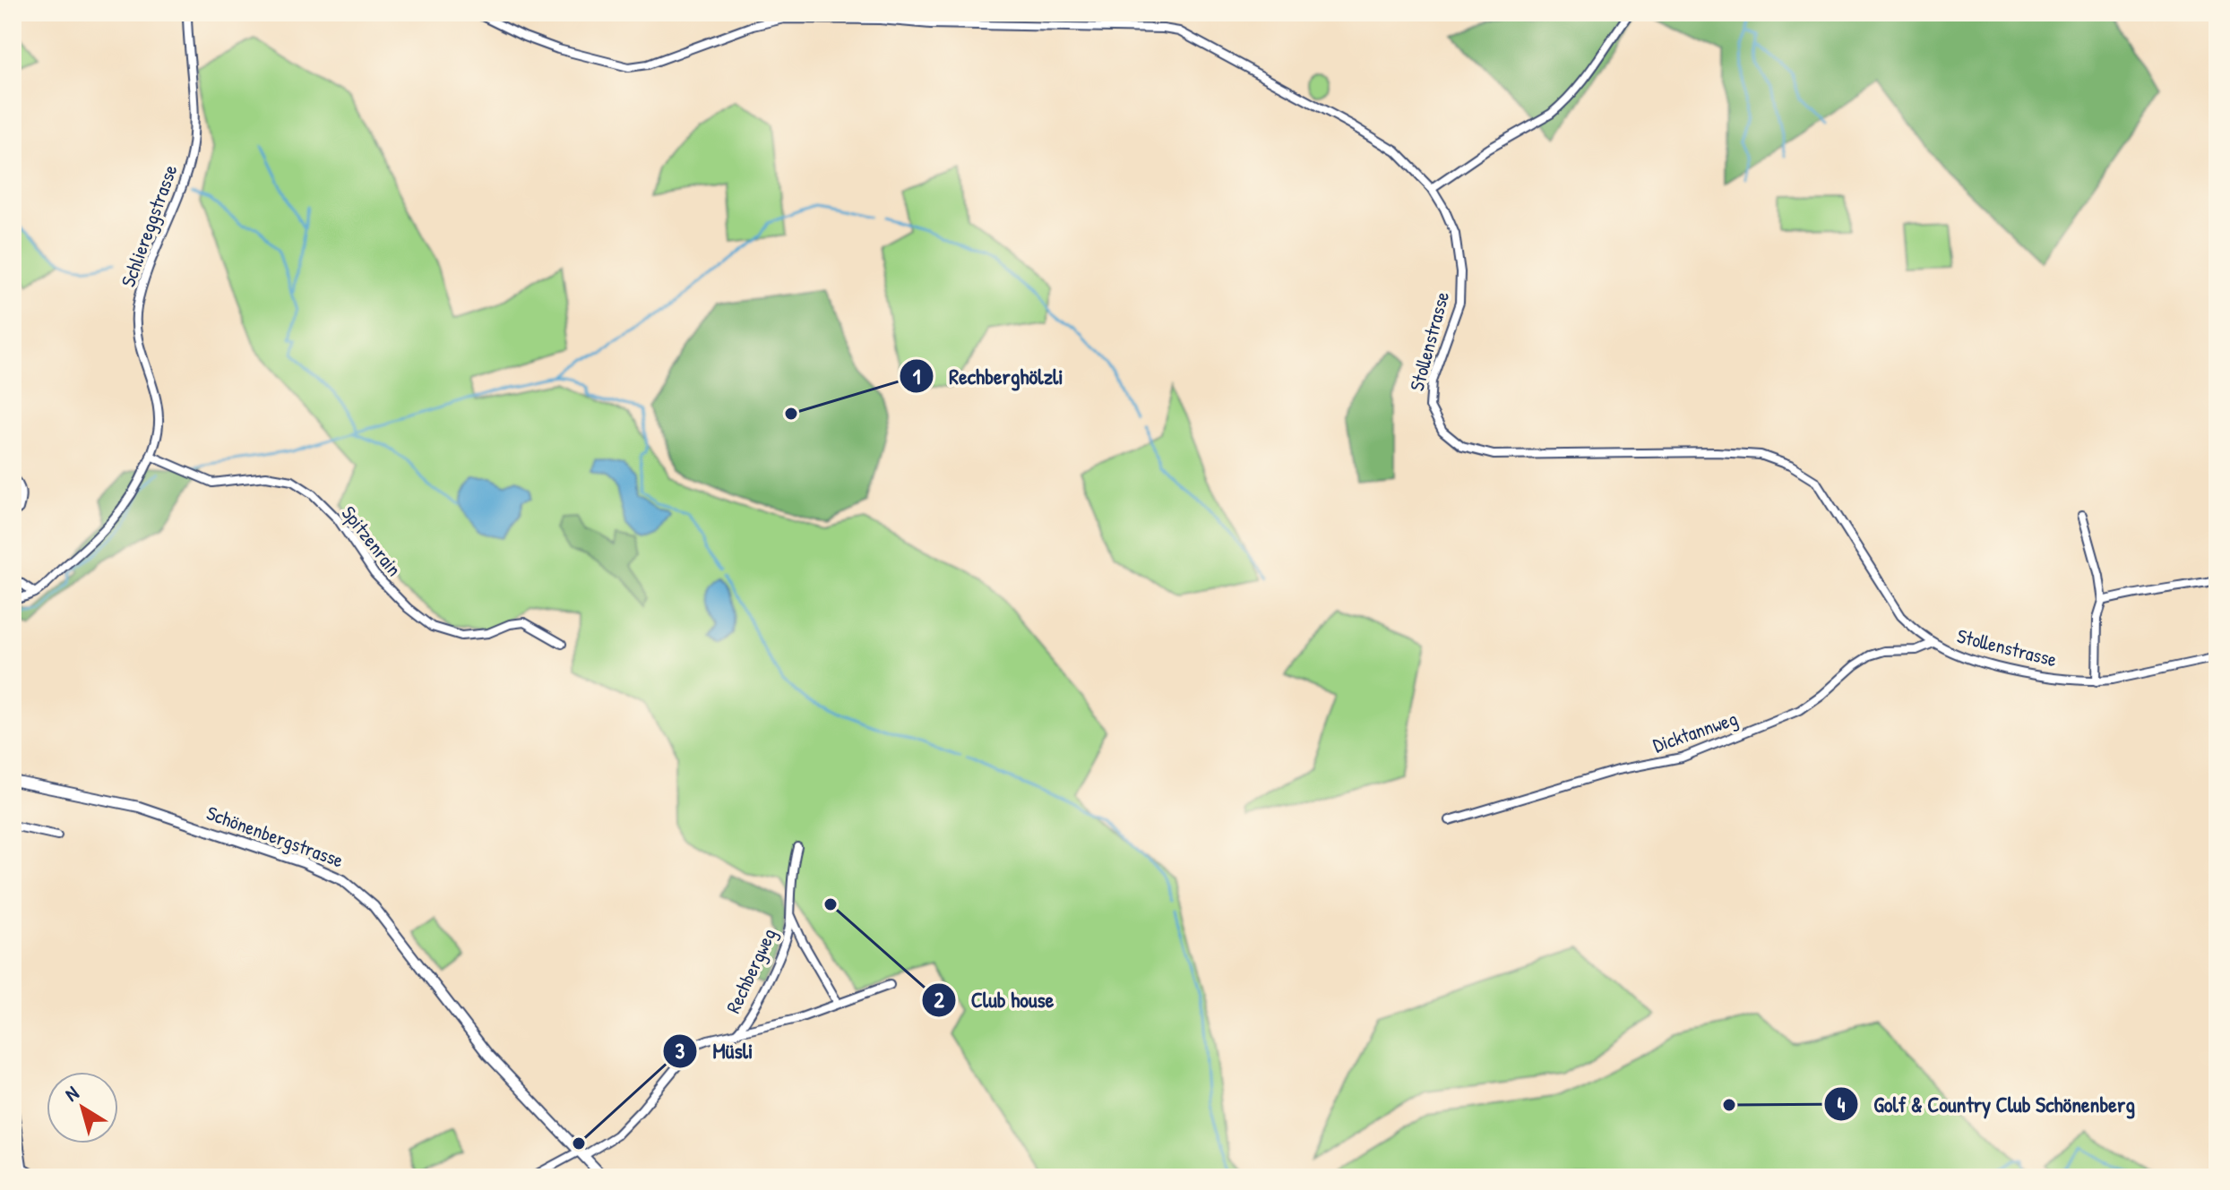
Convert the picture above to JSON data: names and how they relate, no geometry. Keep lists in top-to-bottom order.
{
  "streets": {
    "street": [
      "Schliereggstrasse",
      "Stollenstrasse",
      "Spitzenrain",
      "Dicktannweg",
      "Schönenbergstrasse",
      "Rechbergweg"
    ]
  },
  "crossings": [
    ["Schliereggstrasse", "Spitzenrain"],
    ["Stollenstrasse", "Dicktannweg"],
    ["Schönenbergstrasse", "Rechbergweg"]
  ],
  "places": [
    "Rechberghölzli",
    "Club house",
    "Golf & Country Club Schönenberg",
    "Müsli"
  ],
  "north": "top left"
}
